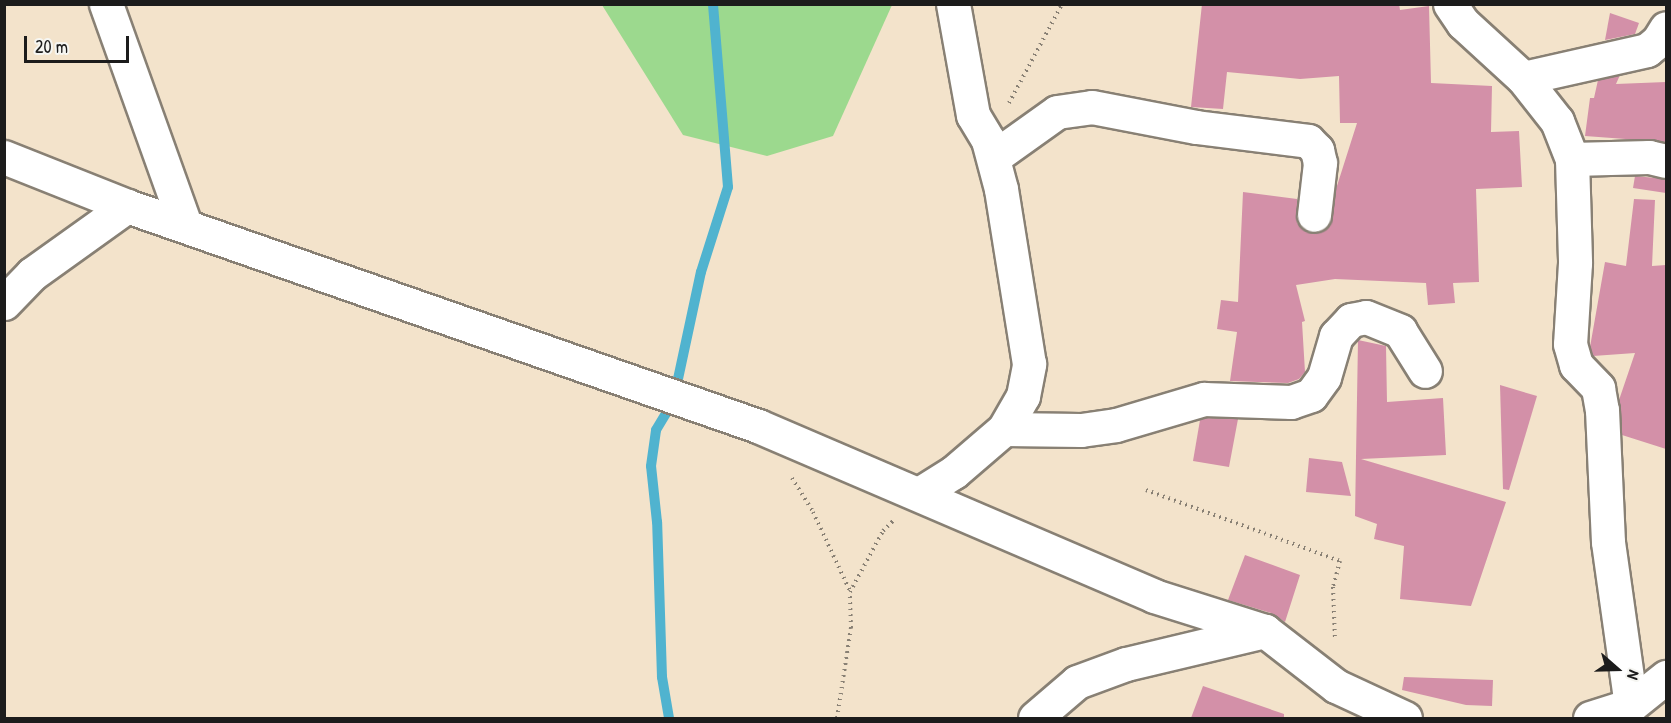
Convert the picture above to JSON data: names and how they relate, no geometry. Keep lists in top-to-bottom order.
{
  "scale_bar": "20 m",
  "north": "right"
}
